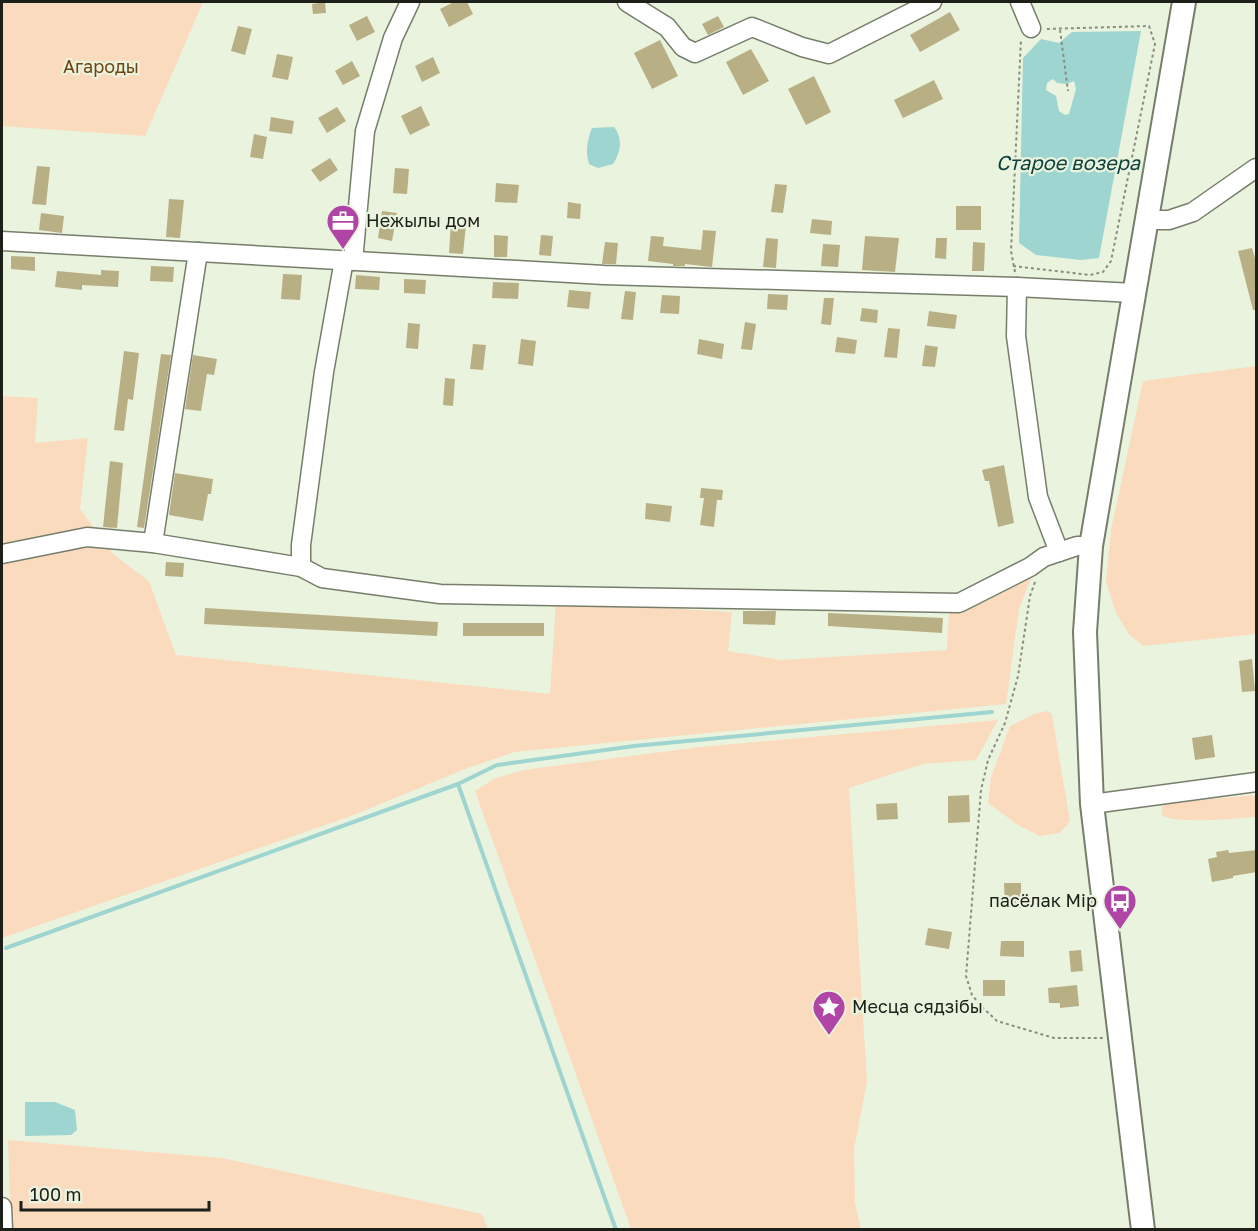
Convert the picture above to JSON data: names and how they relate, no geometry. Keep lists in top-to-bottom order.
{
  "water": ["Старое возера"],
  "parks": ["Агароды"],
  "places": {
    "office": ["Нежылы дом"],
    "bus stop": ["пасёлак Мір"],
    "place": ["Месца сядзібы"]
  },
  "scale_bar": "100 m"
}
